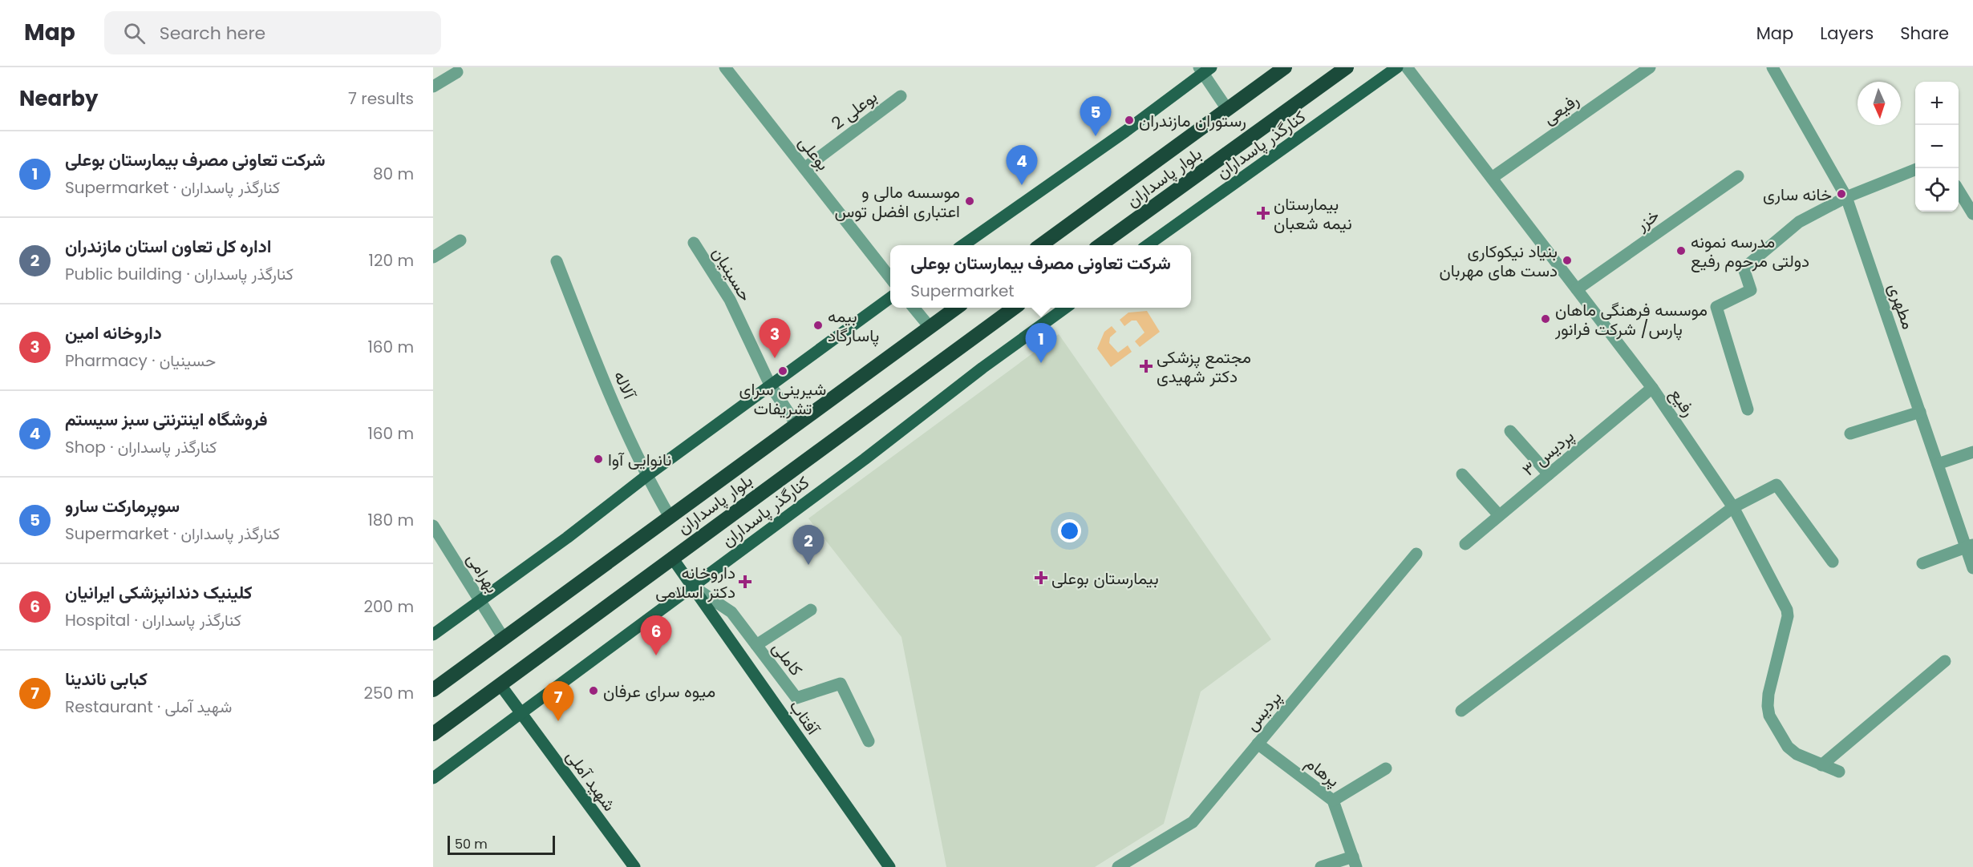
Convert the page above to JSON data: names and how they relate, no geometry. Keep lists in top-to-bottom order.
{
  "streets": {
    "highway": ["بلوار پاسداران"],
    "main road": ["کنارگذر پاسداران", "آفتاب", "شهید آملی"],
    "street": [
      "رفیعی",
      "بوعلی 2",
      "بوعلی",
      "خزر",
      "حسینیان",
      "مطهری",
      "آلاله",
      "رفیع",
      "پردیس ۳",
      "بهرامی",
      "کاملی",
      "پردیس",
      "پرهام"
    ]
  },
  "crossings": [
    ["رفیعی", "رفیع"],
    ["بوعلی 2", "بوعلی"],
    ["کنارگذر پاسداران", "کاملی"],
    ["کنارگذر پاسداران", "آفتاب"],
    ["کنارگذر پاسداران", "شهید آملی"],
    ["بلوار پاسداران", "حسینیان"],
    ["بلوار پاسداران", "آلاله"],
    ["بلوار پاسداران", "بهرامی"],
    ["بلوار پاسداران", "آفتاب"],
    ["بلوار پاسداران", "شهید آملی"],
    ["خزر", "رفیع"],
    ["رفیع", "پردیس ۳"],
    ["کاملی", "آفتاب"],
    ["پردیس", "پرهام"]
  ],
  "places": {
    "other": [
      "رستوران مازندران",
      "خانه ساری",
      "موسسه مالی و اعتباری افضل توس",
      "مدرسه نمونه دولتی مرحوم رفیع",
      "بنیاد نیکوکاری دست های مهربان",
      "موسسه فرهنگی ماهان پارس/ شرکت فرانور",
      "بیمه پاسارگاد",
      "شیرینی سرای تشریفات",
      "نانوایی آوا",
      "میوه سرای عرفان"
    ],
    "health": [
      "بیمارستان نیمه شعبان",
      "مجتمع پزشکی دکتر شهیدی",
      "بیمارستان بوعلی",
      "داروخانه دکتر اسلامی"
    ]
  },
  "scale_bar": "50 m",
  "north": "bottom",
  "page": {
    "header": "Map",
    "search": "Search here",
    "nav": ["Map", "Layers", "Share"],
    "heading": ["Nearby", "7 results"],
    "map_buttons": ["+", "−"],
    "pins": [
      "5",
      "4",
      "3",
      "1",
      "2",
      "6",
      "7"
    ],
    "list": [
      {
        "mark": "1",
        "name": "شرکت تعاونی مصرف بیمارستان بوعلی",
        "note": "Supermarket · کنارگذر پاسداران",
        "value": "80 m"
      },
      {
        "mark": "2",
        "name": "اداره کل تعاون استان مازندران",
        "note": "Public building · کنارگذر پاسداران",
        "value": "120 m"
      },
      {
        "mark": "3",
        "name": "داروخانه امین",
        "note": "Pharmacy · حسینیان",
        "value": "160 m"
      },
      {
        "mark": "4",
        "name": "فروشگاه اینترنتی سبز سیستم",
        "note": "Shop · کنارگذر پاسداران",
        "value": "160 m"
      },
      {
        "mark": "5",
        "name": "سوپرمارکت سارو",
        "note": "Supermarket · کنارگذر پاسداران",
        "value": "180 m"
      },
      {
        "mark": "6",
        "name": "کلینیک دندانپزشکی ایرانیان",
        "note": "Hospital · کنارگذر پاسداران",
        "value": "200 m"
      },
      {
        "mark": "7",
        "name": "کبابی ناندینا",
        "note": "Restaurant · شهید آملی",
        "value": "250 m"
      }
    ],
    "popup": ["شرکت تعاونی مصرف بیمارستان بوعلی", "Supermarket"],
    "scale": "50 m"
  }
}
